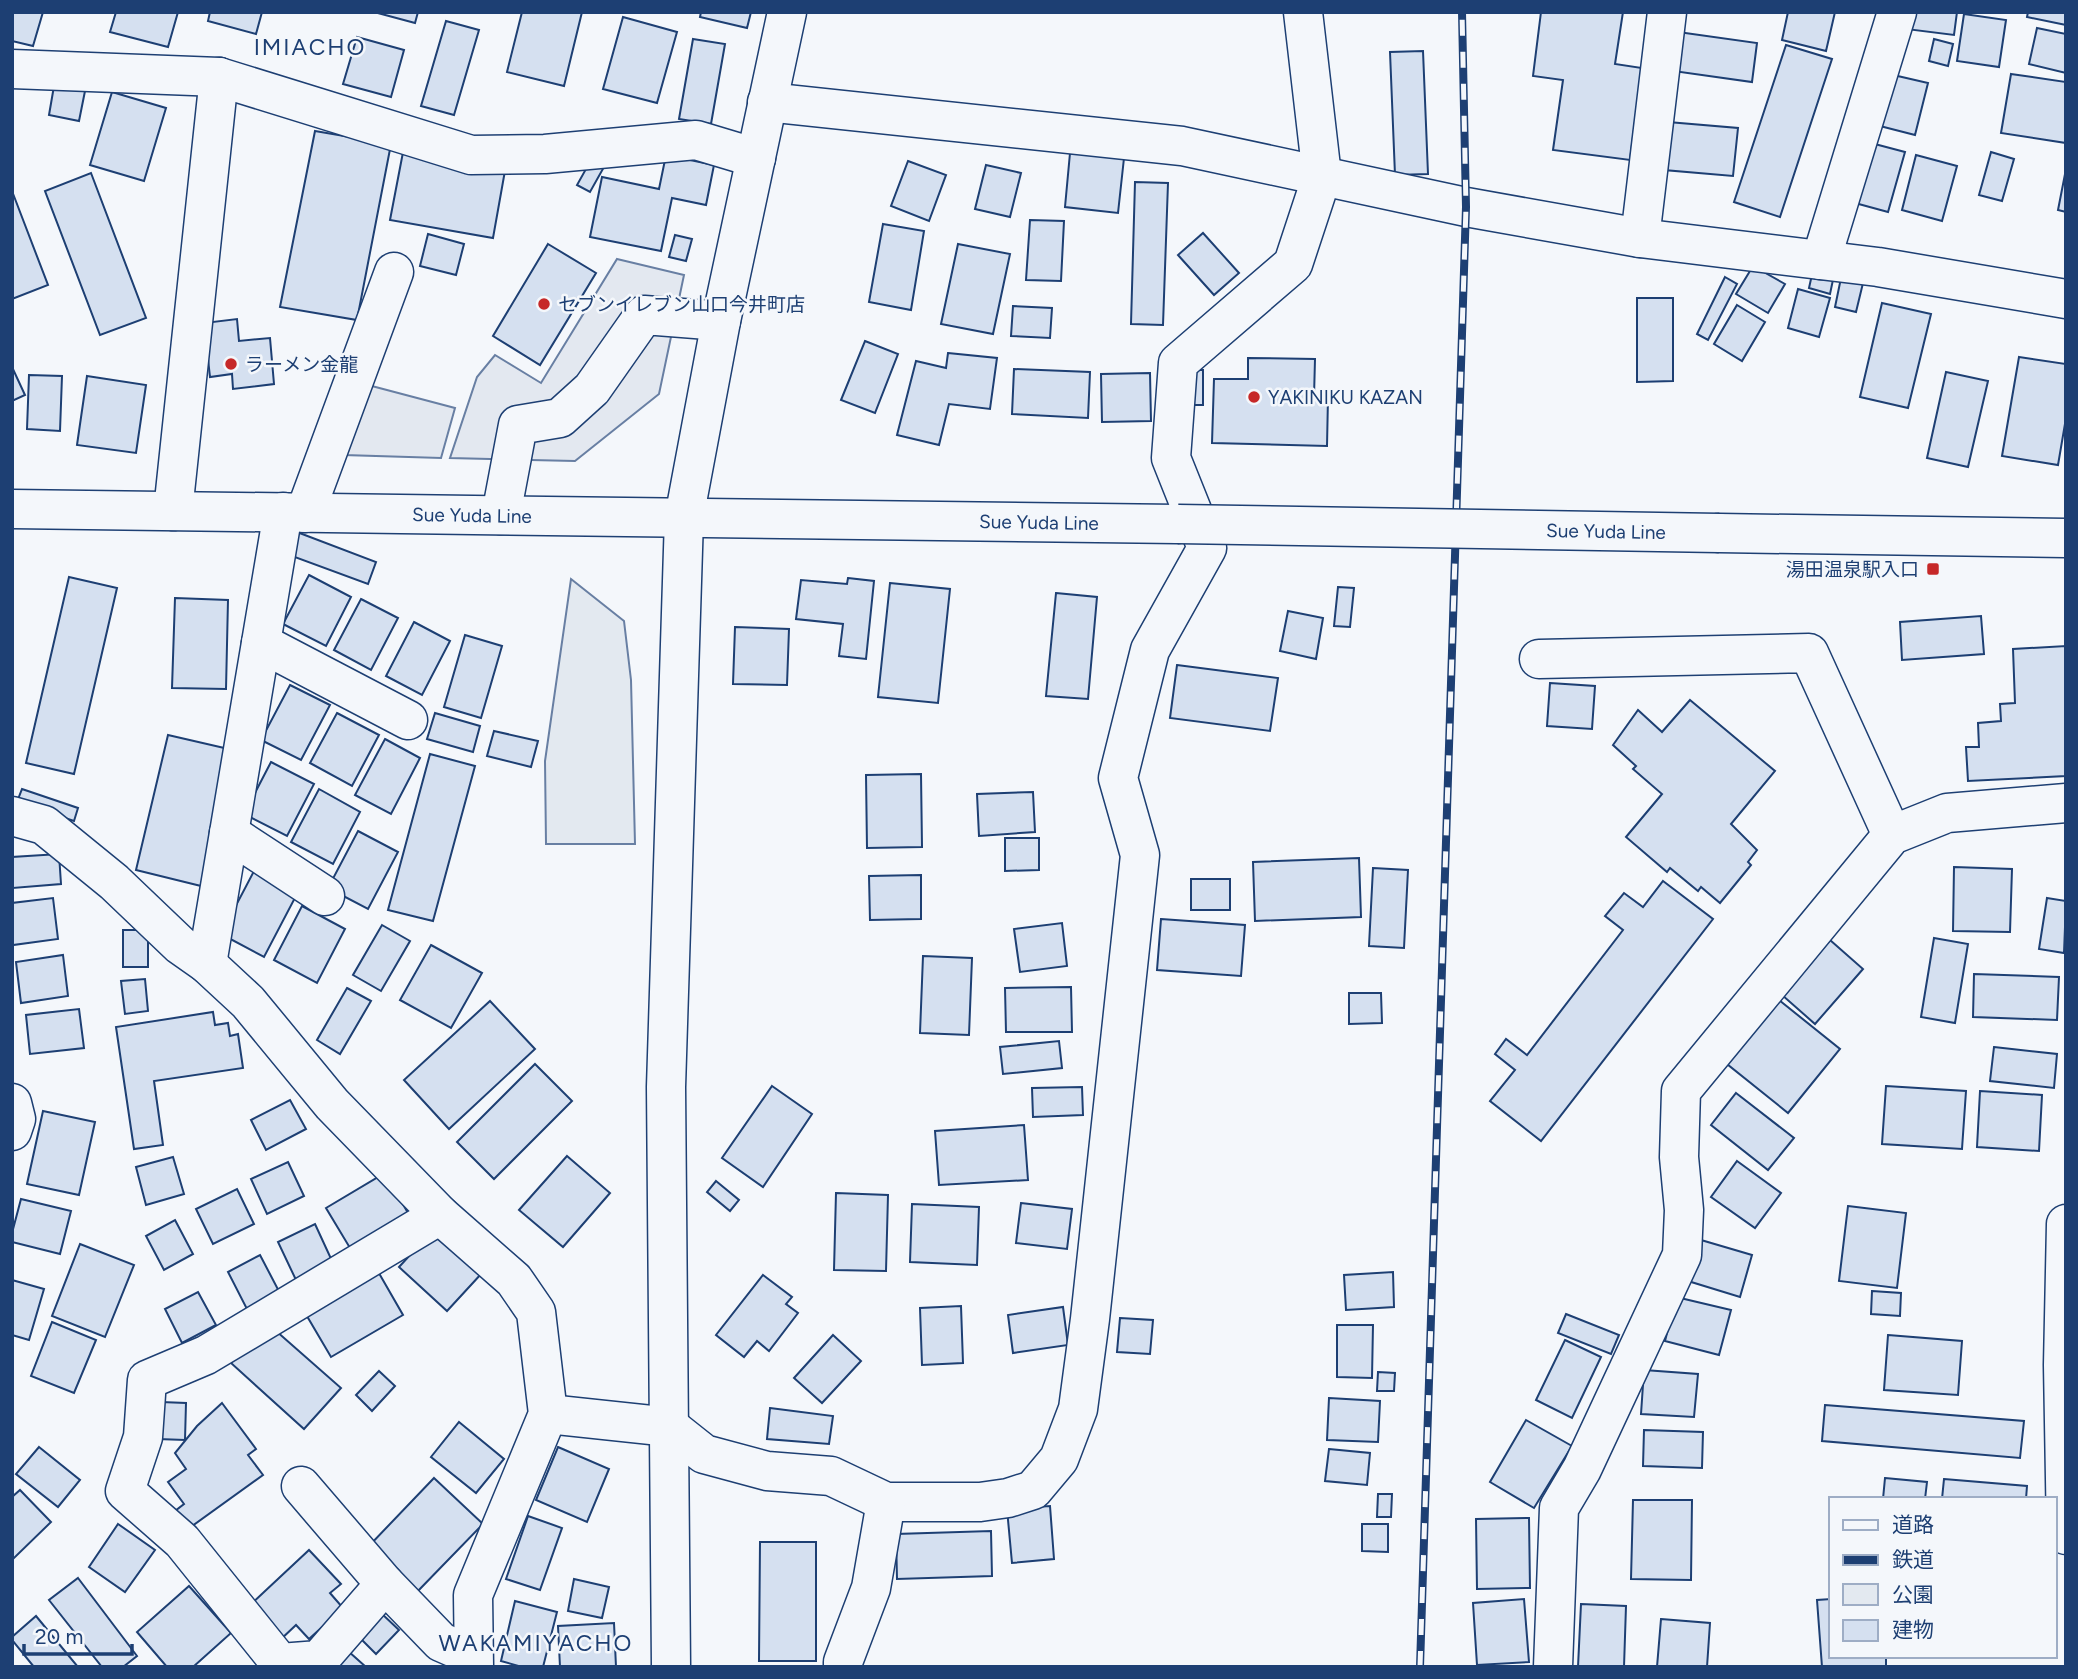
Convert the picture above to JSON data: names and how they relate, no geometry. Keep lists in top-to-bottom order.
{
  "streets": {
    "street": ["Sue Yuda Line"]
  },
  "districts": ["IMIACHO", "WAKAMIYACHO"],
  "places": {
    "other": ["セブンイレブン山口今井町店", "ラーメン金龍", "YAKINIKU KAZAN"],
    "transit": ["湯田温泉駅入口"]
  },
  "legend": [
    "道路",
    "鉄道",
    "公園",
    "建物"
  ],
  "scale_bar": "20 m"
}
